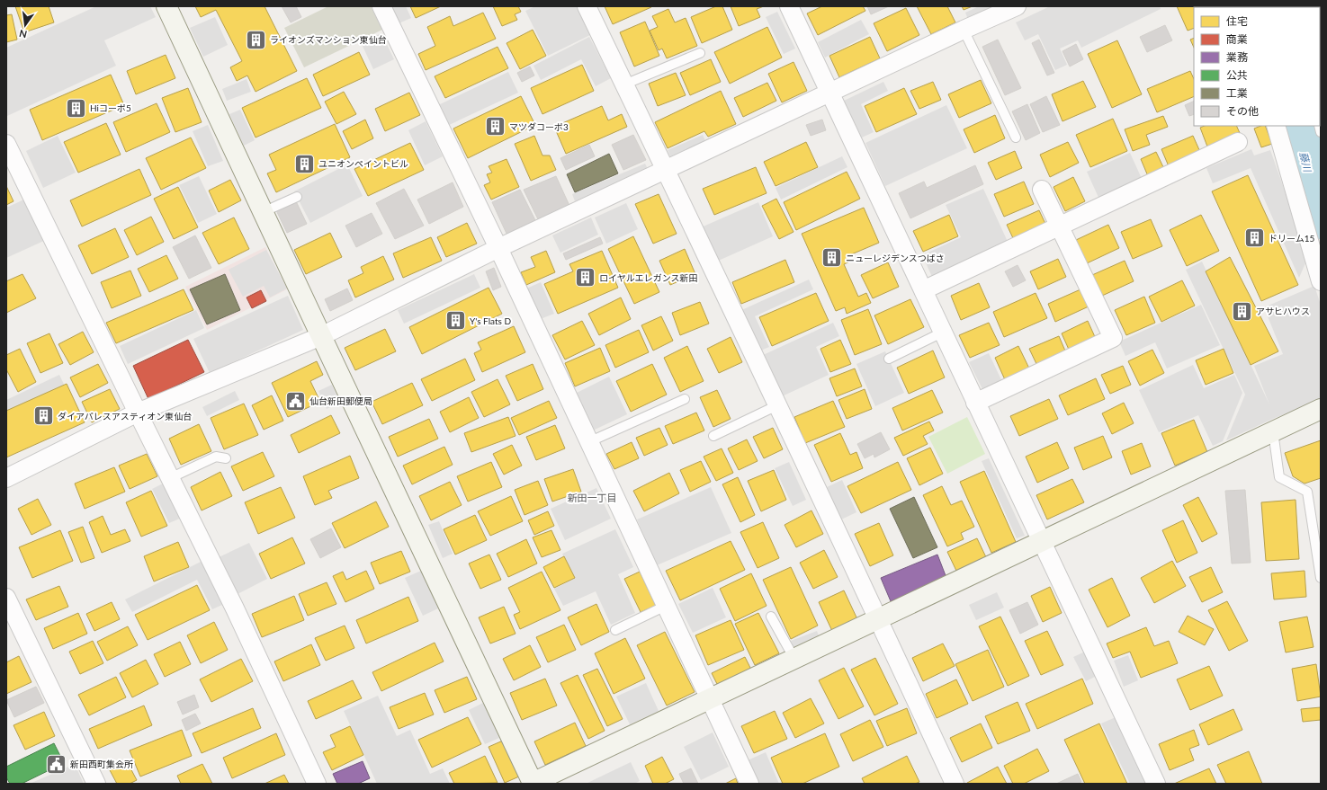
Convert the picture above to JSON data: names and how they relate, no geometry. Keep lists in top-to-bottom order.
{
  "districts": ["新田一丁目"],
  "water": ["藤川"],
  "places": {
    "building": [
      "ライオンズマンション東仙台",
      "Hiコーポ5",
      "マツダコーポ3",
      "ユニオンペイントビル",
      "ドリーム15",
      "ニューレジデンスつばさ",
      "ロイヤルエレガンス新田",
      "アサヒハウス",
      "Y's Flats D",
      "ダイアパレスアスティオン東仙台"
    ],
    "public building": ["仙台新田郵便局", "新田西町集会所"]
  },
  "legend": [
    "住宅",
    "商業",
    "業務",
    "公共",
    "工業",
    "その他"
  ],
  "north": "bottom"
}
